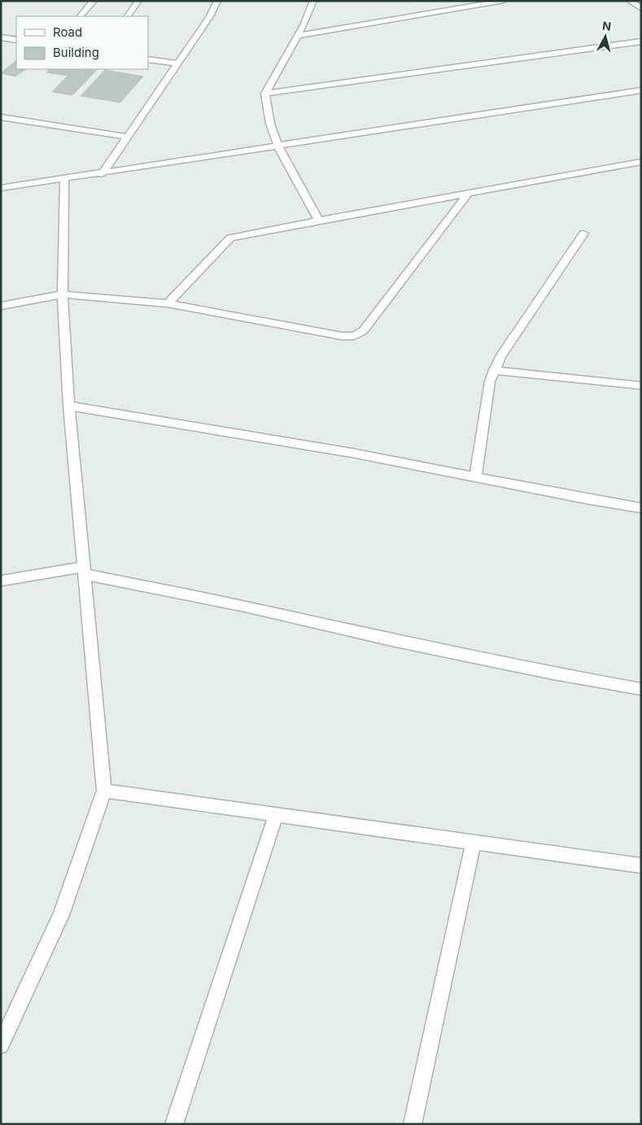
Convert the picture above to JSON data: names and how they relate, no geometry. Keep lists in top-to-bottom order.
{
  "legend": ["Road", "Building"],
  "north": "top"
}
